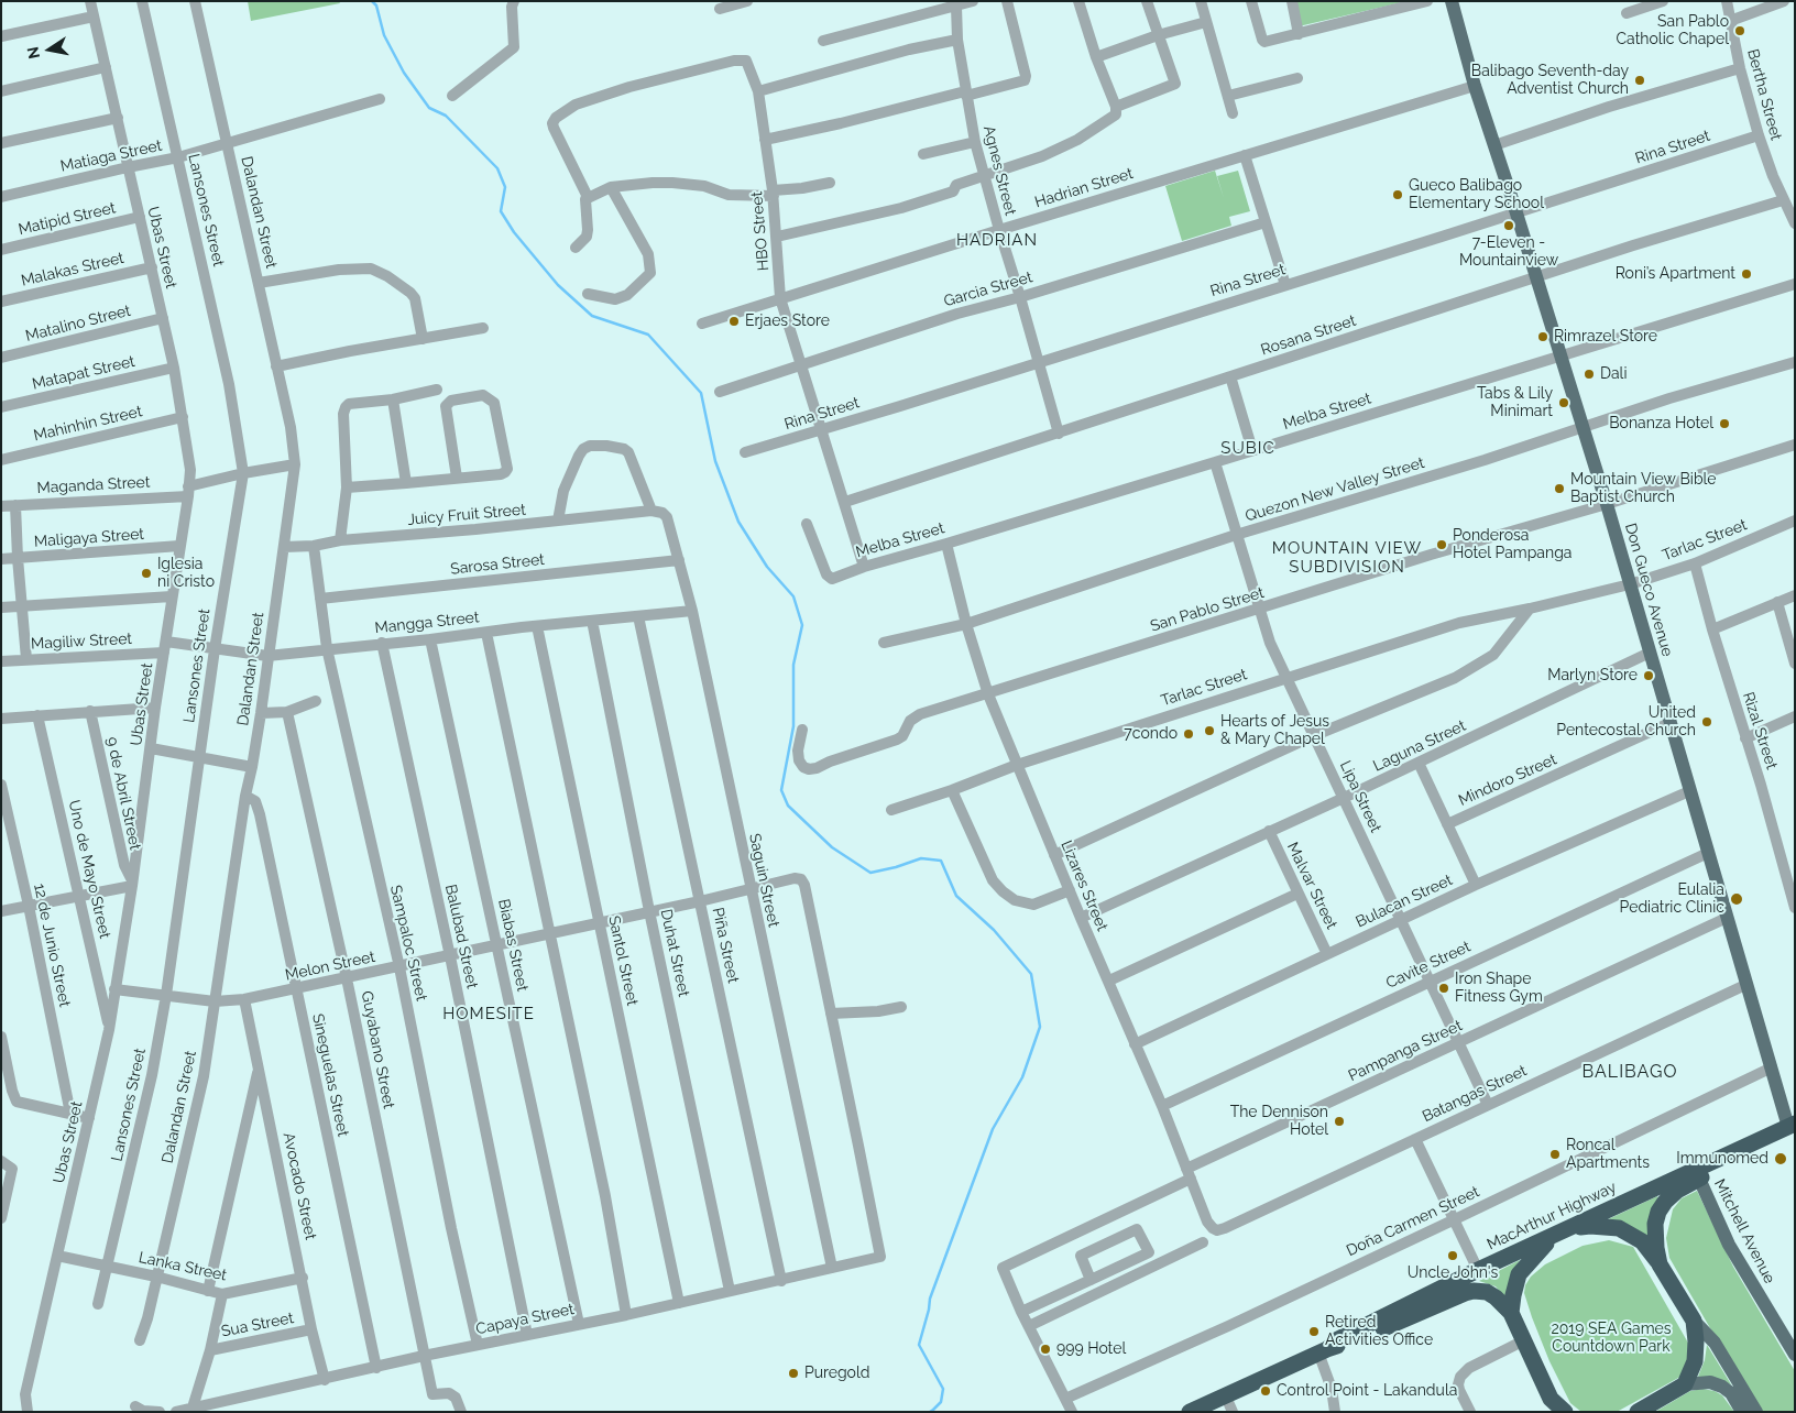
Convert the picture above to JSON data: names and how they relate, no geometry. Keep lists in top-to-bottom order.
{
  "streets": {
    "highway": ["MacArthur Highway"],
    "main road": ["Don Gueco Avenue", "Mitchell Avenue"],
    "street": [
      "Bertha Street",
      "Rina Street",
      "Matiaga Street",
      "Agnes Street",
      "Hadrian Street",
      "Lansones Street",
      "Dalandan Street",
      "Matipid Street",
      "HBO Street",
      "Ubas Street",
      "Malakas Street",
      "Garcia Street",
      "Matalino Street",
      "Rosana Street",
      "Matapat Street",
      "Melba Street",
      "Mahinhin Street",
      "Maganda Street",
      "Quezon New Valley Street",
      "Juicy Fruit Street",
      "Maligaya Street",
      "Tarlac Street",
      "Sarosa Street",
      "San Pablo Street",
      "Mangga Street",
      "Magiliw Street",
      "Rizal Street",
      "Laguna Street",
      "Mindoro Street",
      "9 de Abril Street",
      "Lipa Street",
      "Uno de Mayo Street",
      "Saguin Street",
      "Lizares Street",
      "Malvar Street",
      "Bulacan Street",
      "Balubad Street",
      "Sampaloc Street",
      "12 de Junio Street",
      "Biabas Street",
      "Piña Street",
      "Duhat Street",
      "Santol Street",
      "Cavite Street",
      "Melon Street",
      "Guyabano Street",
      "Pampanga Street",
      "Sineguelas Street",
      "Batangas Street",
      "Avocado Street",
      "Doña Carmen Street",
      "Lanka Street",
      "Capaya Street",
      "Sua Street"
    ]
  },
  "crossings": [
    ["Bertha Street", "Rina Street"],
    ["Bertha Street", "Rosana Street"],
    ["Rina Street", "Agnes Street"],
    ["Rina Street", "HBO Street"],
    ["Rina Street", "Don Gueco Avenue"],
    ["Matiaga Street", "Lansones Street"],
    ["Matiaga Street", "Dalandan Street"],
    ["Matiaga Street", "Ubas Street"],
    ["Agnes Street", "Hadrian Street"],
    ["Agnes Street", "Garcia Street"],
    ["Agnes Street", "Rosana Street"],
    ["Hadrian Street", "HBO Street"],
    ["Hadrian Street", "Don Gueco Avenue"],
    ["Lansones Street", "Maganda Street"],
    ["Lansones Street", "Mangga Street"],
    ["Lansones Street", "Melon Street"],
    ["Lansones Street", "Lanka Street"],
    ["Dalandan Street", "Maganda Street"],
    ["Dalandan Street", "Juicy Fruit Street"],
    ["Dalandan Street", "Mangga Street"],
    ["Dalandan Street", "Melon Street"],
    ["Dalandan Street", "Sineguelas Street"],
    ["Dalandan Street", "Lanka Street"],
    ["Matipid Street", "Ubas Street"],
    ["HBO Street", "Garcia Street"],
    ["HBO Street", "Rosana Street"],
    ["HBO Street", "Melba Street"],
    ["Ubas Street", "Malakas Street"],
    ["Ubas Street", "Matalino Street"],
    ["Ubas Street", "Matapat Street"],
    ["Ubas Street", "Mahinhin Street"],
    ["Ubas Street", "Maganda Street"],
    ["Ubas Street", "Maligaya Street"],
    ["Ubas Street", "Mangga Street"],
    ["Ubas Street", "Magiliw Street"],
    ["Ubas Street", "9 de Abril Street"],
    ["Ubas Street", "Uno de Mayo Street"],
    ["Ubas Street", "Melon Street"],
    ["Ubas Street", "Lanka Street"],
    ["Rosana Street", "Don Gueco Avenue"],
    ["Melba Street", "Don Gueco Avenue"],
    ["Melba Street", "Lipa Street"],
    ["Melba Street", "Lizares Street"],
    ["Quezon New Valley Street", "Don Gueco Avenue"],
    ["Quezon New Valley Street", "Lipa Street"],
    ["Quezon New Valley Street", "Lizares Street"],
    ["Juicy Fruit Street", "Saguin Street"],
    ["Juicy Fruit Street", "Sampaloc Street"],
    ["Tarlac Street", "Don Gueco Avenue"],
    ["Tarlac Street", "Rizal Street"],
    ["Tarlac Street", "Lipa Street"],
    ["Tarlac Street", "Lizares Street"],
    ["Sarosa Street", "Saguin Street"],
    ["Sarosa Street", "Sampaloc Street"],
    ["Don Gueco Avenue", "San Pablo Street"],
    ["Don Gueco Avenue", "Laguna Street"],
    ["Don Gueco Avenue", "Mindoro Street"],
    ["Don Gueco Avenue", "Bulacan Street"],
    ["Don Gueco Avenue", "Cavite Street"],
    ["Don Gueco Avenue", "Pampanga Street"],
    ["Don Gueco Avenue", "Batangas Street"],
    ["Don Gueco Avenue", "MacArthur Highway"],
    ["Don Gueco Avenue", "Doña Carmen Street"],
    ["San Pablo Street", "Lipa Street"],
    ["San Pablo Street", "Lizares Street"],
    ["Mangga Street", "Magiliw Street"],
    ["Mangga Street", "Saguin Street"],
    ["Mangga Street", "Balubad Street"],
    ["Mangga Street", "Sampaloc Street"],
    ["Mangga Street", "Biabas Street"],
    ["Mangga Street", "Piña Street"],
    ["Mangga Street", "Duhat Street"],
    ["Mangga Street", "Santol Street"],
    ["Laguna Street", "Lipa Street"],
    ["Laguna Street", "Lizares Street"],
    ["Laguna Street", "Malvar Street"],
    ["Lipa Street", "Bulacan Street"],
    ["Lipa Street", "Cavite Street"],
    ["Lipa Street", "Pampanga Street"],
    ["Lipa Street", "Batangas Street"],
    ["Saguin Street", "Melon Street"],
    ["Saguin Street", "Capaya Street"],
    ["Lizares Street", "Bulacan Street"],
    ["Lizares Street", "Cavite Street"],
    ["Lizares Street", "Pampanga Street"],
    ["Lizares Street", "Batangas Street"],
    ["Malvar Street", "Bulacan Street"],
    ["Balubad Street", "Melon Street"],
    ["Balubad Street", "Capaya Street"],
    ["Sampaloc Street", "Melon Street"],
    ["Sampaloc Street", "Capaya Street"],
    ["Biabas Street", "Melon Street"],
    ["Biabas Street", "Capaya Street"],
    ["Piña Street", "Melon Street"],
    ["Piña Street", "Capaya Street"],
    ["Duhat Street", "Melon Street"],
    ["Duhat Street", "Capaya Street"],
    ["Santol Street", "Melon Street"],
    ["Santol Street", "Capaya Street"],
    ["Melon Street", "Guyabano Street"],
    ["Melon Street", "Sineguelas Street"],
    ["Melon Street", "Avocado Street"],
    ["Melon Street", "Capaya Street"],
    ["Guyabano Street", "Capaya Street"],
    ["Sineguelas Street", "Capaya Street"],
    ["Avocado Street", "Lanka Street"],
    ["Avocado Street", "Capaya Street"],
    ["Avocado Street", "Sua Street"]
  ],
  "districts": [
    "HADRIAN",
    "SUBIC",
    "MOUNTAIN VIEW SUBDIVISION",
    "HOMESITE",
    "BALIBAGO"
  ],
  "parks": ["2019 SEA Games Countdown Park"],
  "places": [
    "San Pablo Catholic Chapel",
    "Balibago Seventh-day Adventist Church",
    "Gueco Balibago Elementary School",
    "7-Eleven - Mountainview",
    "Roni’s Apartment",
    "Erjaes Store",
    "Rimrazel Store",
    "Dali",
    "Tabs & Lily Minimart",
    "Bonanza Hotel",
    "Mountain View Bible Baptist Church",
    "Ponderosa Hotel Pampanga",
    "Iglesia ni Cristo",
    "Marlyn Store",
    "United Pentecostal Church",
    "Hearts of Jesus & Mary Chapel",
    "7condo",
    "Eulalia Pediatric Clinic",
    "Iron Shape Fitness Gym",
    "The Dennison Hotel",
    "Roncal Apartments",
    "Immunomed",
    "Uncle John's",
    "Retired Activities Office",
    "999 Hotel",
    "Puregold",
    "Control Point - Lakandula"
  ],
  "north": "left"
}
